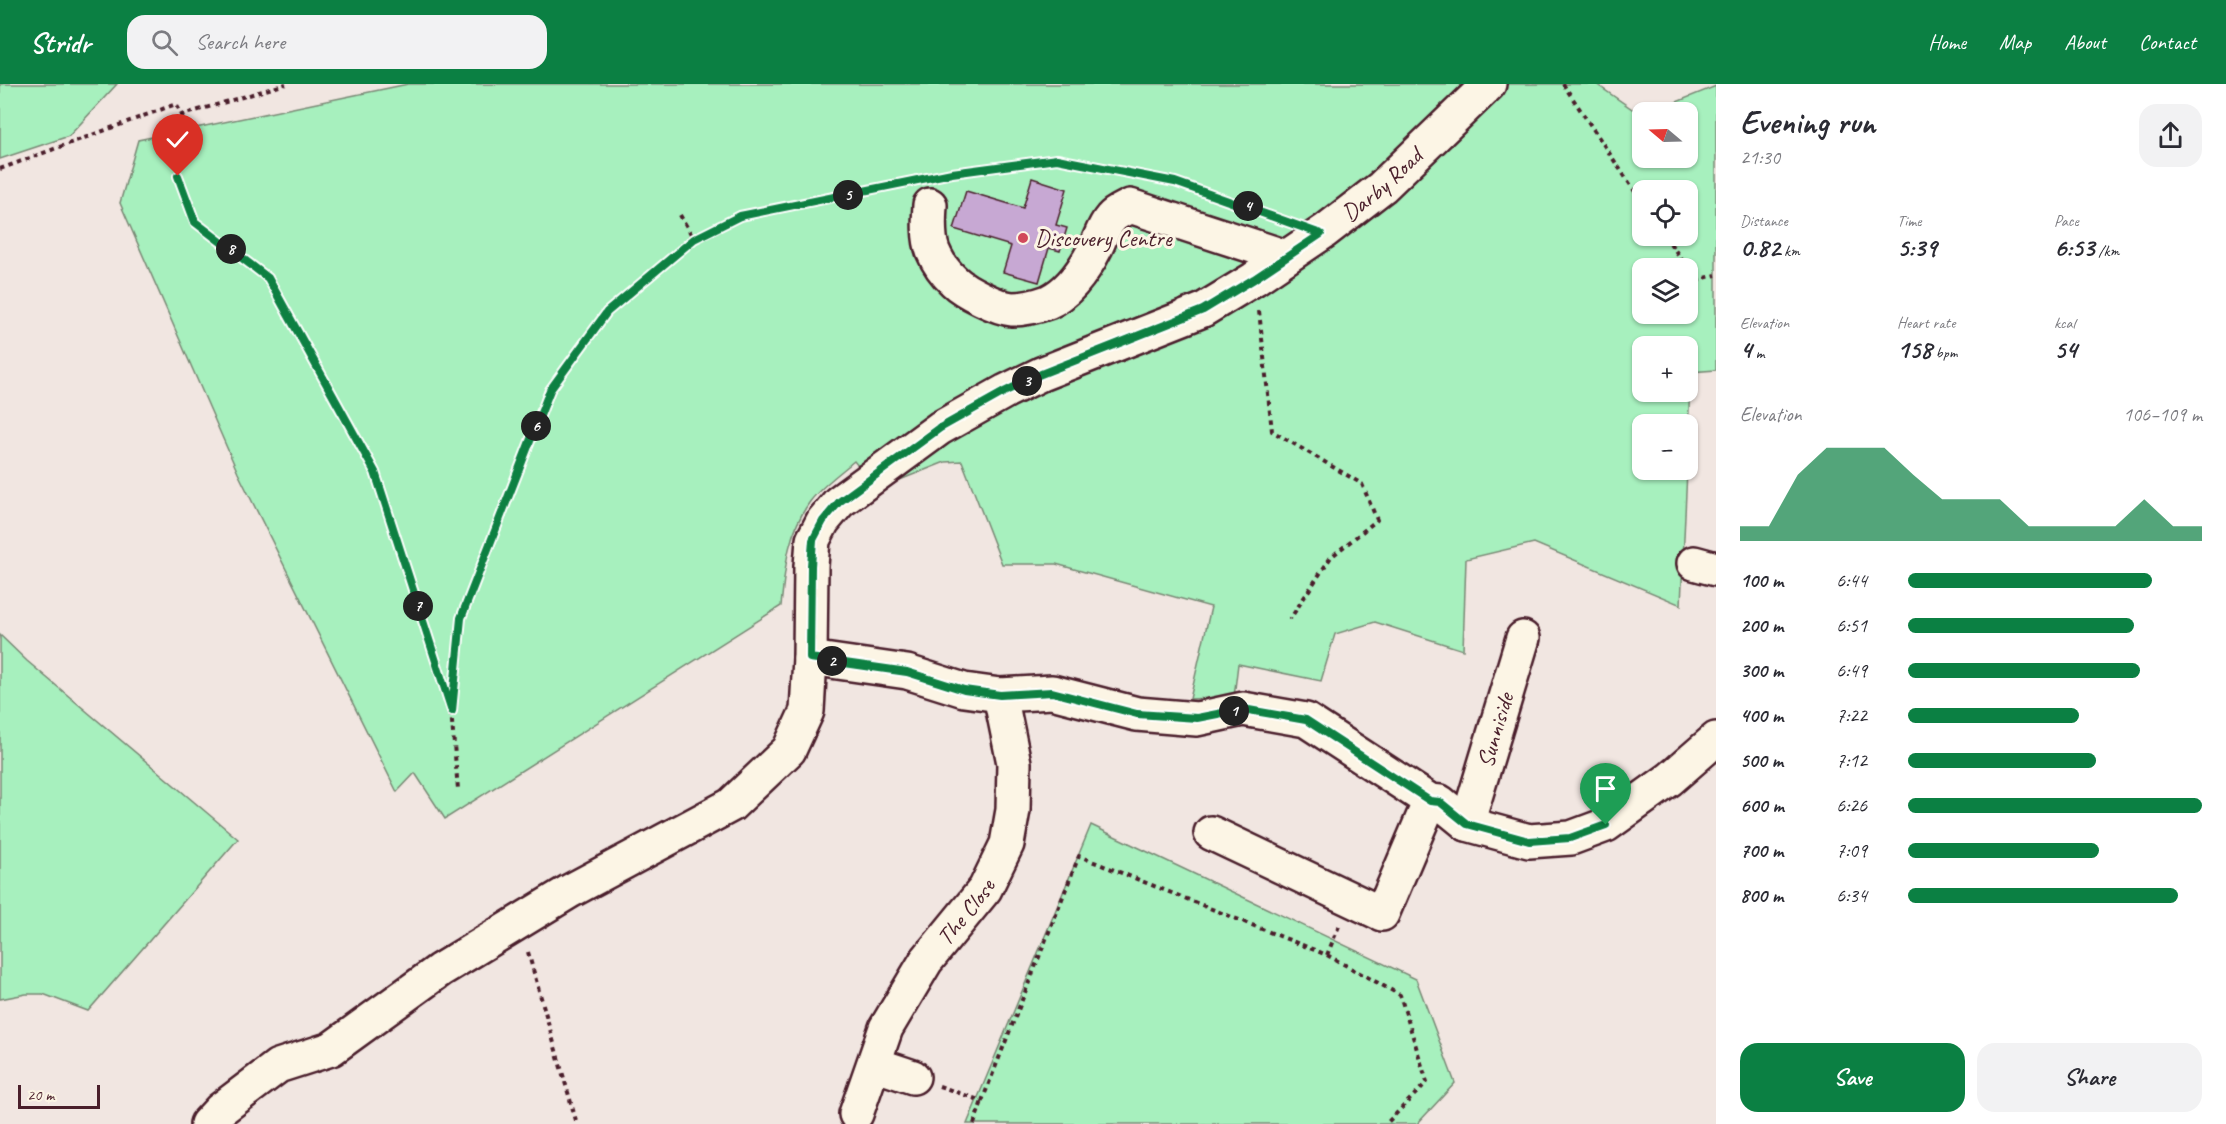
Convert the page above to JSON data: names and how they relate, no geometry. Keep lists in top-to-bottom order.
{
  "streets": {
    "street": ["Darby Road", "Sunniside", "The Close"]
  },
  "places": ["Discovery Centre"],
  "scale_bar": "20 m",
  "north": "left",
  "page": {
    "header": "Stridr",
    "search": "Search here",
    "nav": [
      "Home",
      "Map",
      "About",
      "Contact"
    ],
    "heading": ["Evening run", "21:30"],
    "map_buttons": ["+", "−"],
    "pins": [
      "5",
      "4",
      "8",
      "3",
      "6",
      "7",
      "2",
      "1"
    ],
    "stats": [
      ["Distance", "0.82 km"],
      ["Time", "5:39"],
      ["Pace", "6:53 /km"],
      ["Elevation", "4 m"],
      ["Heart rate", "158 bpm"],
      ["kcal", "54"]
    ],
    "chart": ["Elevation", "106–109 m"],
    "list": [
      {
        "name": "100 m",
        "note": "6:44"
      },
      {
        "name": "200 m",
        "note": "6:51"
      },
      {
        "name": "300 m",
        "note": "6:49"
      },
      {
        "name": "400 m",
        "note": "7:22"
      },
      {
        "name": "500 m",
        "note": "7:12"
      },
      {
        "name": "600 m",
        "note": "6:26"
      },
      {
        "name": "700 m",
        "note": "7:09"
      },
      {
        "name": "800 m",
        "note": "6:34"
      }
    ],
    "buttons": ["Save", "Share"],
    "scale": "20 m"
  }
}
